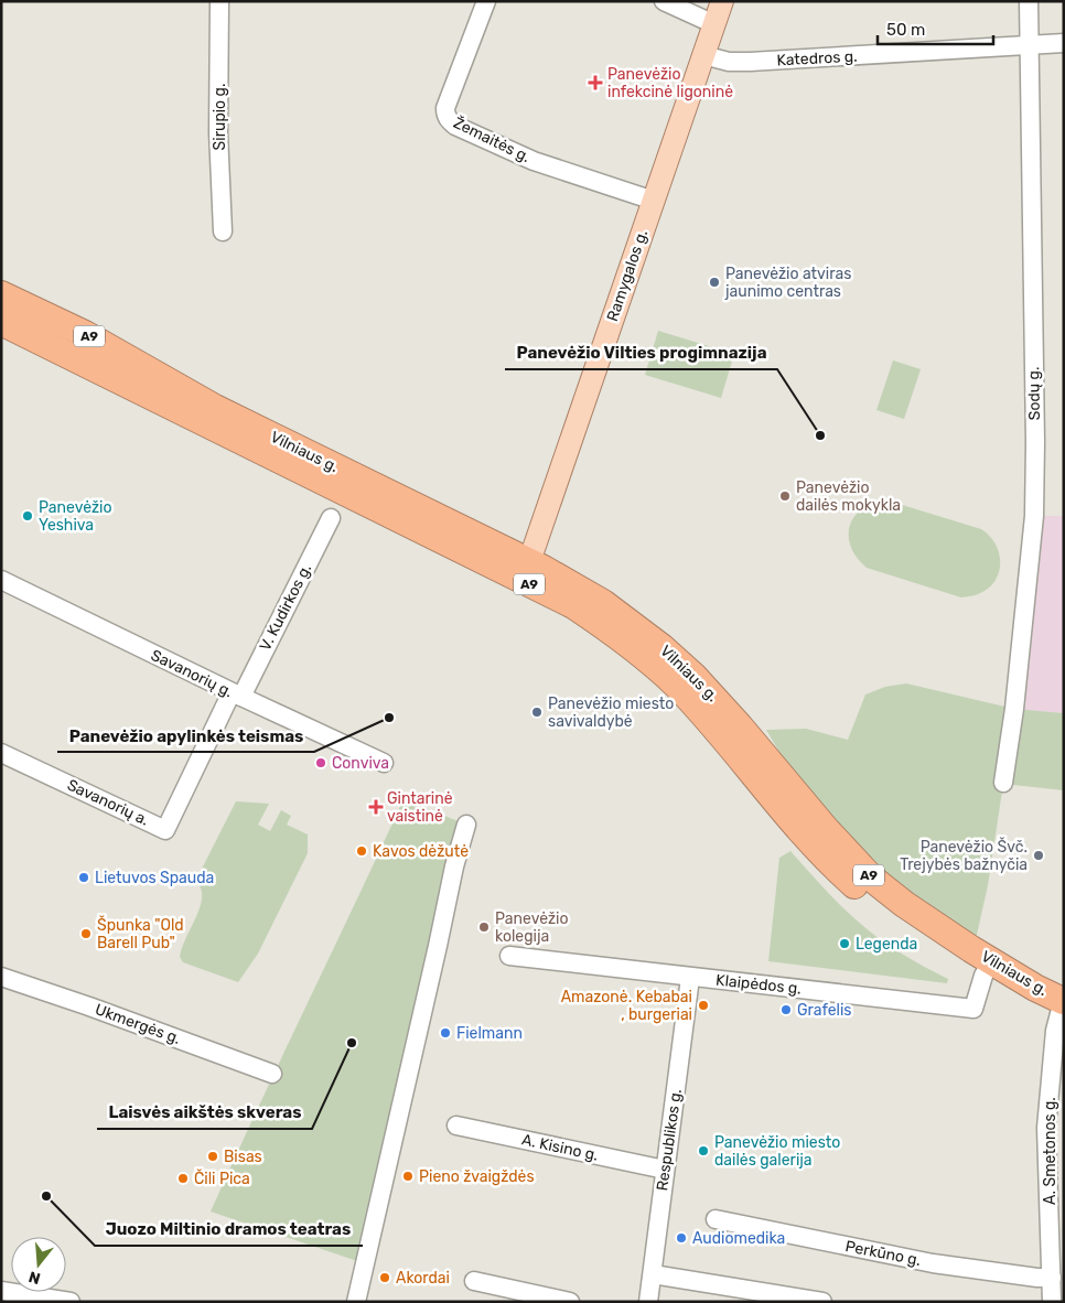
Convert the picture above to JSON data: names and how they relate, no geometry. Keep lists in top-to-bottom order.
{
  "streets": {
    "highway": ["A9", "Vilniaus g."],
    "main road": ["Ramygalos g."],
    "street": [
      "Katedros g.",
      "Sirupio g.",
      "Žemaitės g.",
      "Sodų g.",
      "V. Kudirkos g.",
      "Savanorių g.",
      "Savanorių a.",
      "Klaipėdos g.",
      "Ukmergės g.",
      "Respublikos g.",
      "A. Kisino g.",
      "A. Smetonos g.",
      "Perkūno g."
    ]
  },
  "crossings": [
    ["Katedros g.", "Ramygalos g."],
    ["Katedros g.", "Sodų g."],
    ["Žemaitės g.", "Ramygalos g."],
    ["Ramygalos g.", "Vilniaus g."],
    ["Vilniaus g.", "Klaipėdos g."],
    ["Vilniaus g.", "A. Smetonos g."],
    ["V. Kudirkos g.", "Savanorių g."],
    ["V. Kudirkos g.", "Savanorių a."],
    ["Savanorių g.", "Savanorių a."],
    ["Klaipėdos g.", "Respublikos g."],
    ["Respublikos g.", "A. Kisino g."],
    ["A. Smetonos g.", "Perkūno g."]
  ],
  "places": {
    "health": ["Panevėžio infekcinė ligoninė", "Gintarinė vaistinė"],
    "other": [
      "Panevėžio atviras jaunimo centras",
      "Panevėžio Vilties progimnazija",
      "Panevėžio dailės mokykla",
      "Panevėžio Yeshiva",
      "Panevėžio miesto savivaldybė",
      "Panevėžio apylinkės teismas",
      "Conviva",
      "Kavos dėžutė",
      "Panevėžio Švč. Trejybės bažnyčia",
      "Lietuvos Spauda",
      "Panevėžio kolegija",
      "Špunka \"Old Barell Pub\"",
      "Legenda",
      "Amazonė. Kebabai , burgeriai",
      "Grafelis",
      "Fielmann",
      "Laisvės aikštės skveras",
      "Panevėžio miesto dailės galerija",
      "Bisas",
      "Pieno žvaigždės",
      "Čili Pica",
      "Juozo Miltinio dramos teatras",
      "Audiomedika",
      "Akordai"
    ]
  },
  "scale_bar": "50 m",
  "north": "bottom"
}
